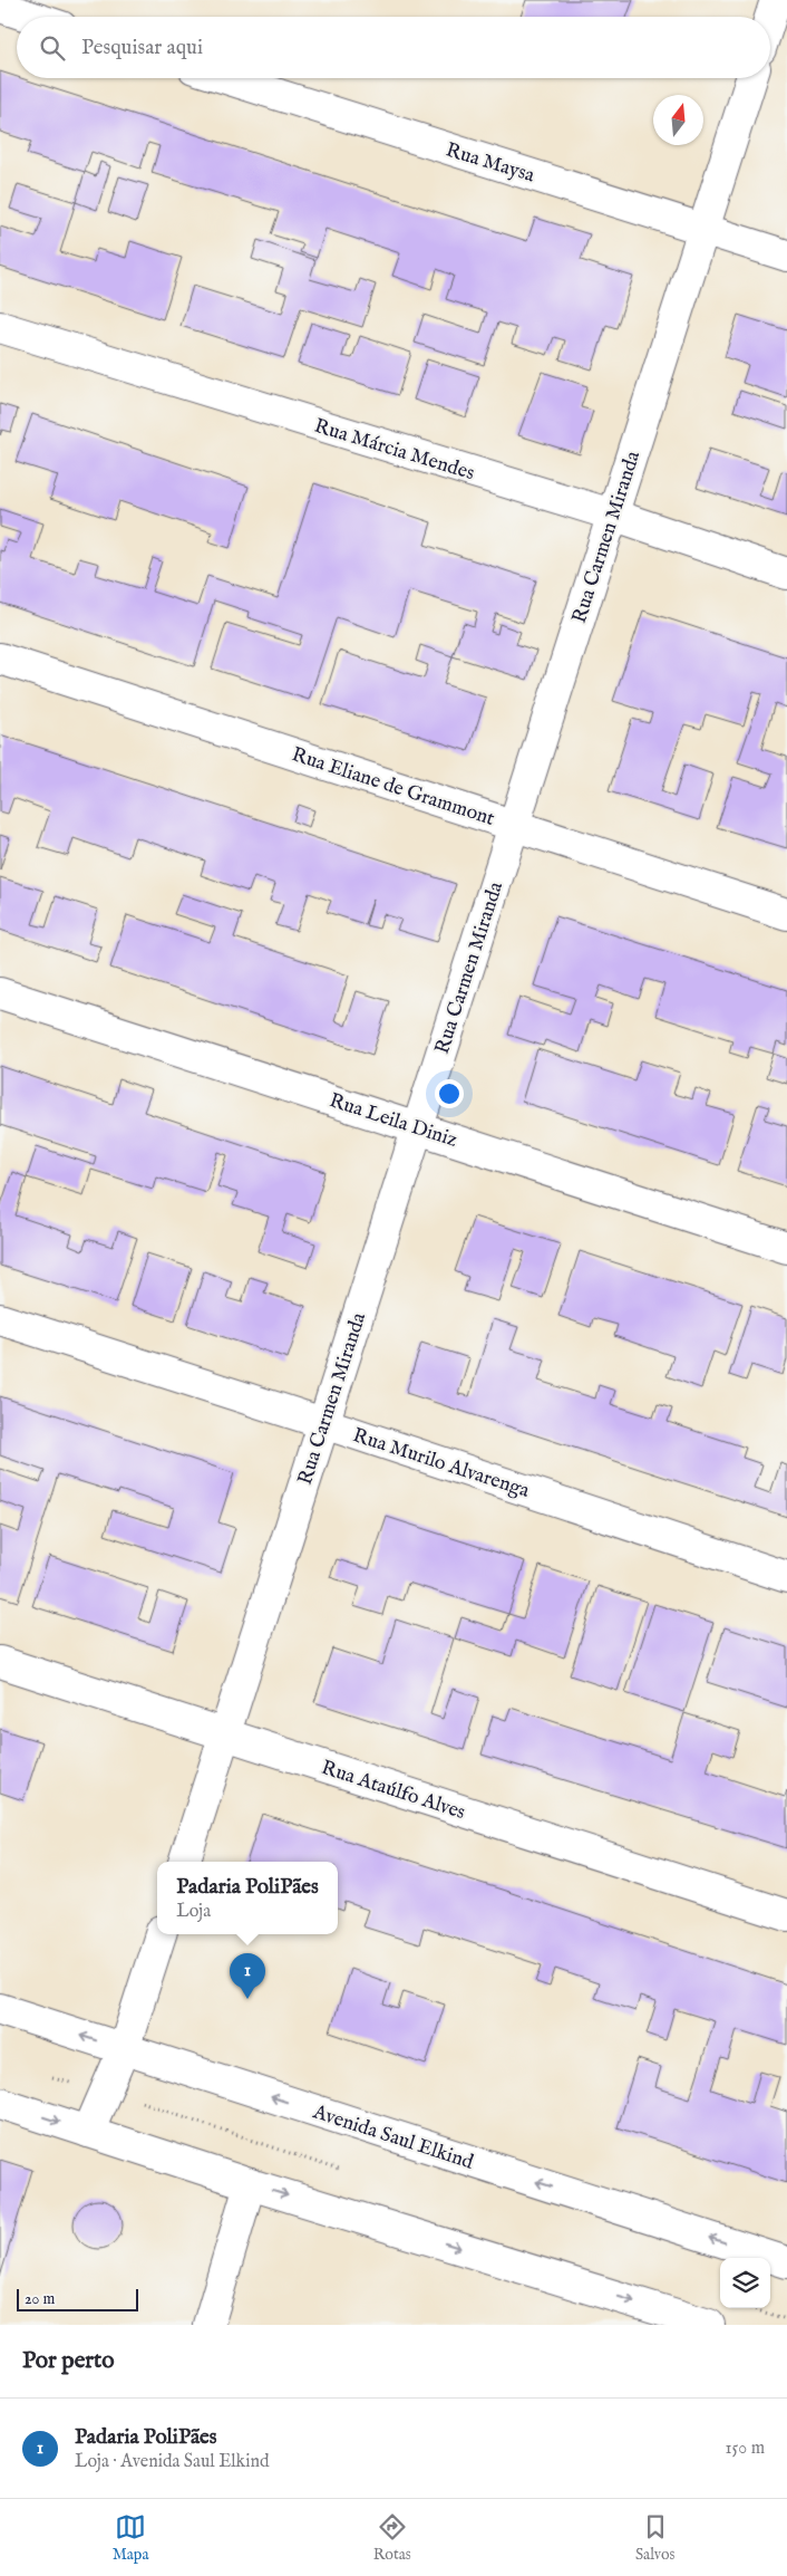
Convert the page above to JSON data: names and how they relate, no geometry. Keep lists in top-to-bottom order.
{
  "streets": {
    "street": [
      "Rua Maysa",
      "Rua Márcia Mendes",
      "Rua Carmen Miranda",
      "Rua Eliane de Grammont",
      "Rua Leila Diniz",
      "Rua Murilo Alvarenga",
      "Rua Ataúlfo Alves",
      "Avenida Saul Elkind"
    ]
  },
  "crossings": [
    ["Rua Maysa", "Rua Carmen Miranda"],
    ["Rua Márcia Mendes", "Rua Carmen Miranda"],
    ["Rua Carmen Miranda", "Rua Eliane de Grammont"],
    ["Rua Carmen Miranda", "Rua Leila Diniz"],
    ["Rua Carmen Miranda", "Rua Murilo Alvarenga"],
    ["Rua Carmen Miranda", "Rua Ataúlfo Alves"]
  ],
  "scale_bar": "20 m",
  "north": "top",
  "page": {
    "search": "Pesquisar aqui",
    "popup": ["Padaria PoliPães", "Loja"],
    "pins": "1",
    "scale": "20 m",
    "heading": "Por perto",
    "list": [
      {
        "mark": "1",
        "name": "Padaria PoliPães",
        "note": "Loja · Avenida Saul Elkind",
        "value": "150 m"
      }
    ],
    "nav": ["Mapa", "Rotas", "Salvos"]
  }
}
